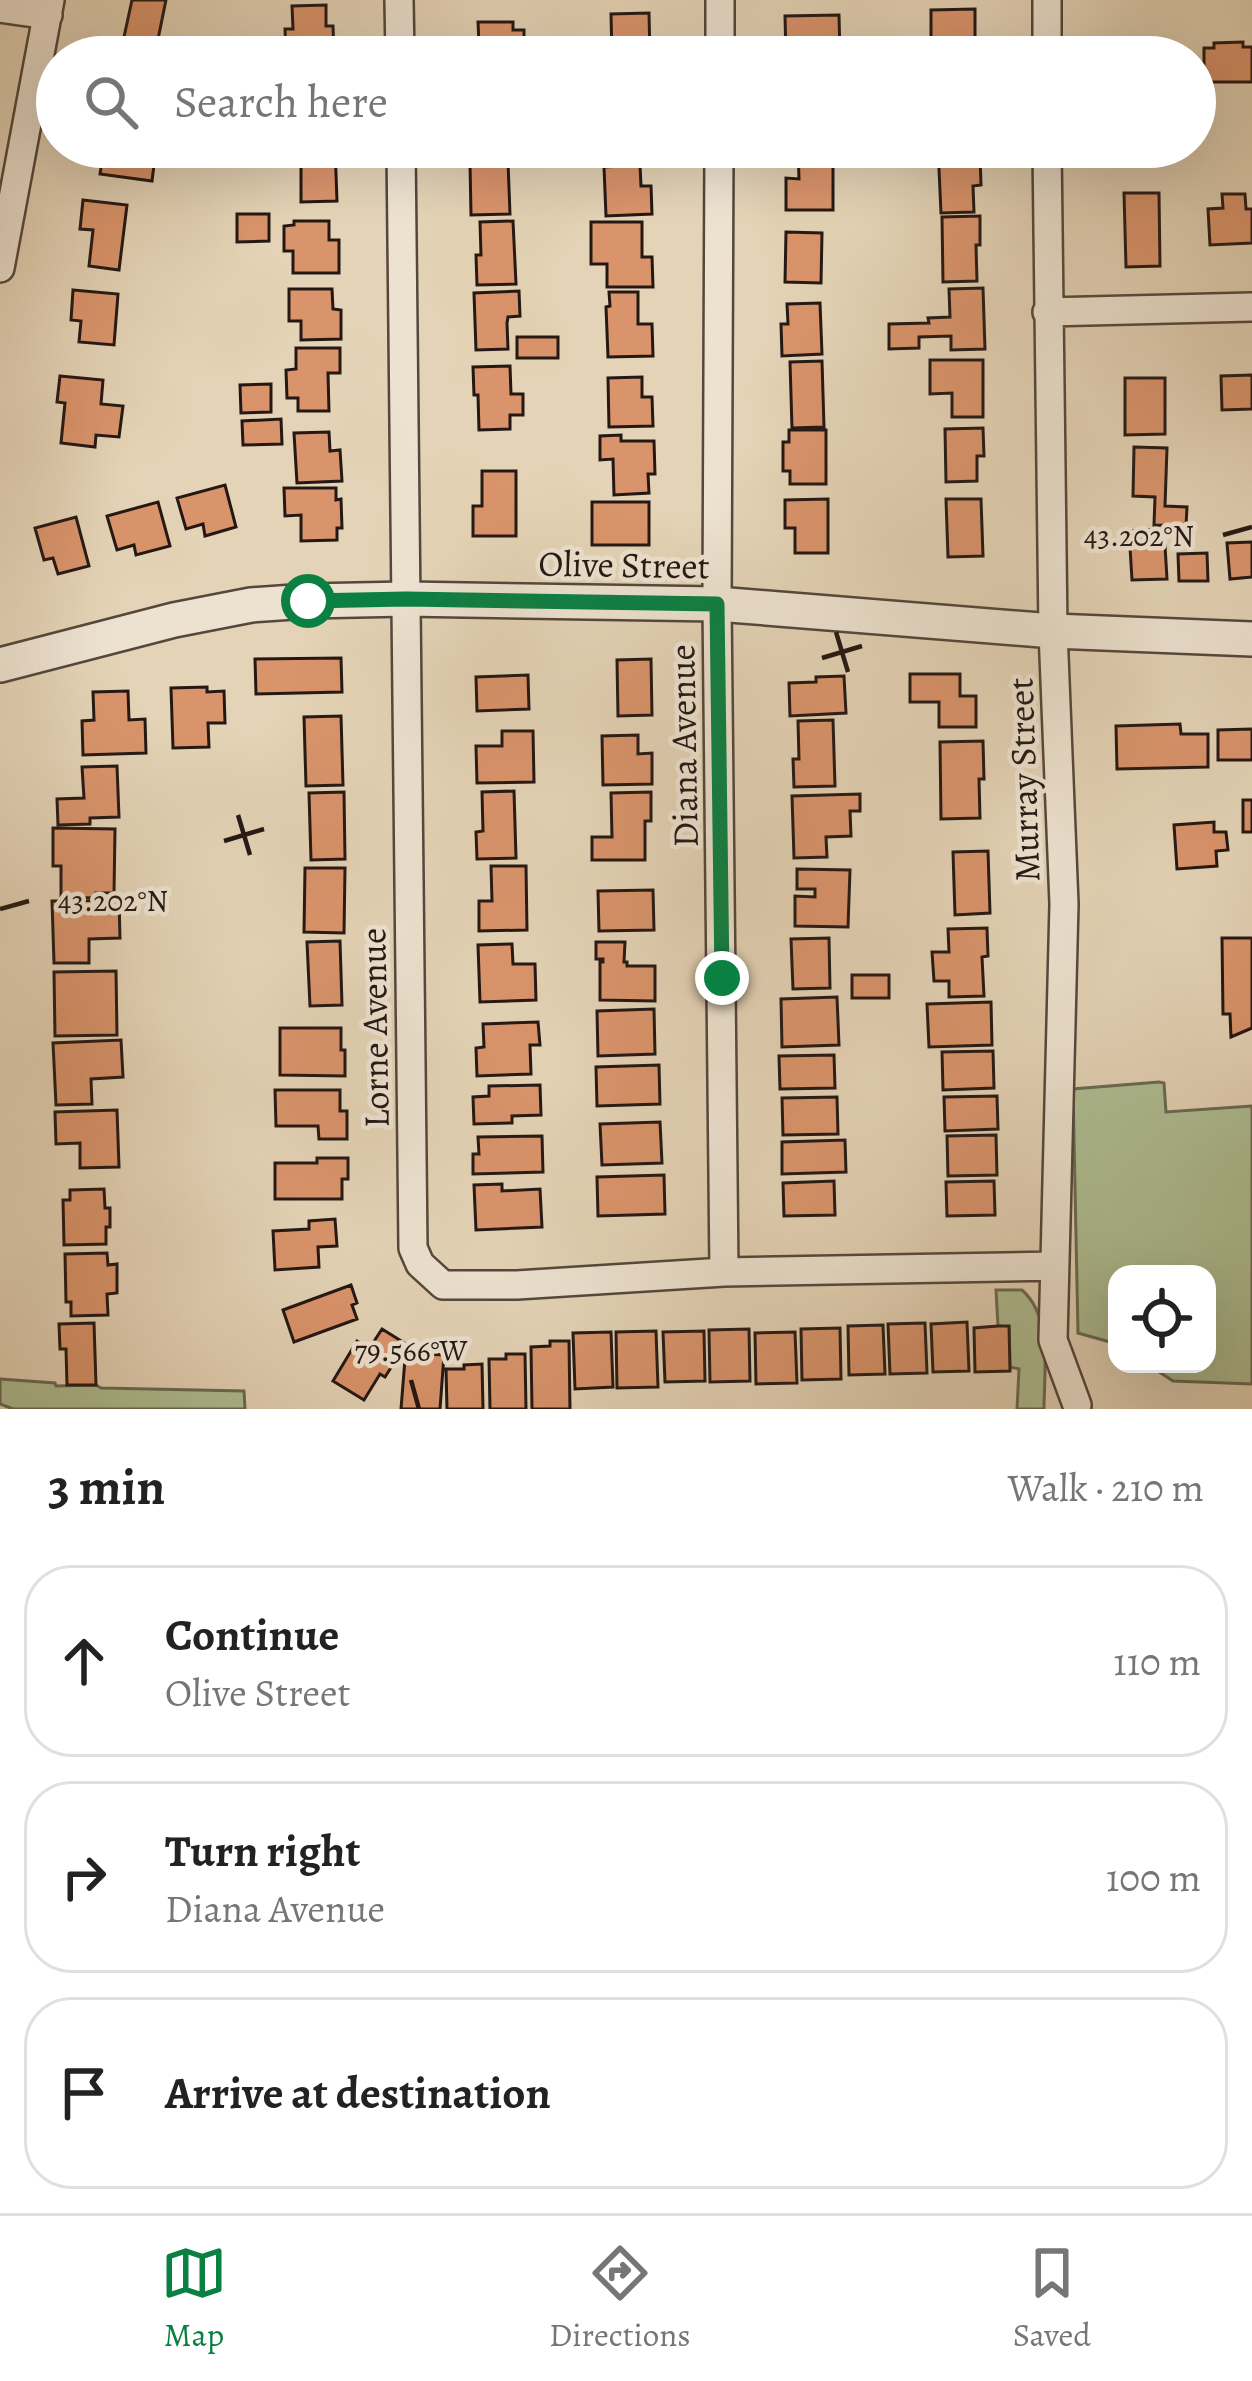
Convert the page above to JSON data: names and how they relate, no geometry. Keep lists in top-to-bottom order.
{
  "streets": {
    "street": [
      "Olive Street",
      "Diana Avenue",
      "Murray Street",
      "Lorne Avenue"
    ]
  },
  "crossings": [
    ["Olive Street", "Diana Avenue"],
    ["Olive Street", "Murray Street"],
    ["Olive Street", "Lorne Avenue"],
    ["Diana Avenue", "Lorne Avenue"],
    ["Murray Street", "Lorne Avenue"]
  ],
  "page": {
    "search": "Search here",
    "heading": ["3 min", "Walk · 210 m"],
    "list": [
      ["Continue", "Olive Street", "110 m"],
      ["Turn right", "Diana Avenue", "100 m"],
      "Arrive at destination"
    ],
    "nav": ["Map", "Directions", "Saved"]
  },
  "coordinates": ["43.202°N", "79.566°W"]
}
